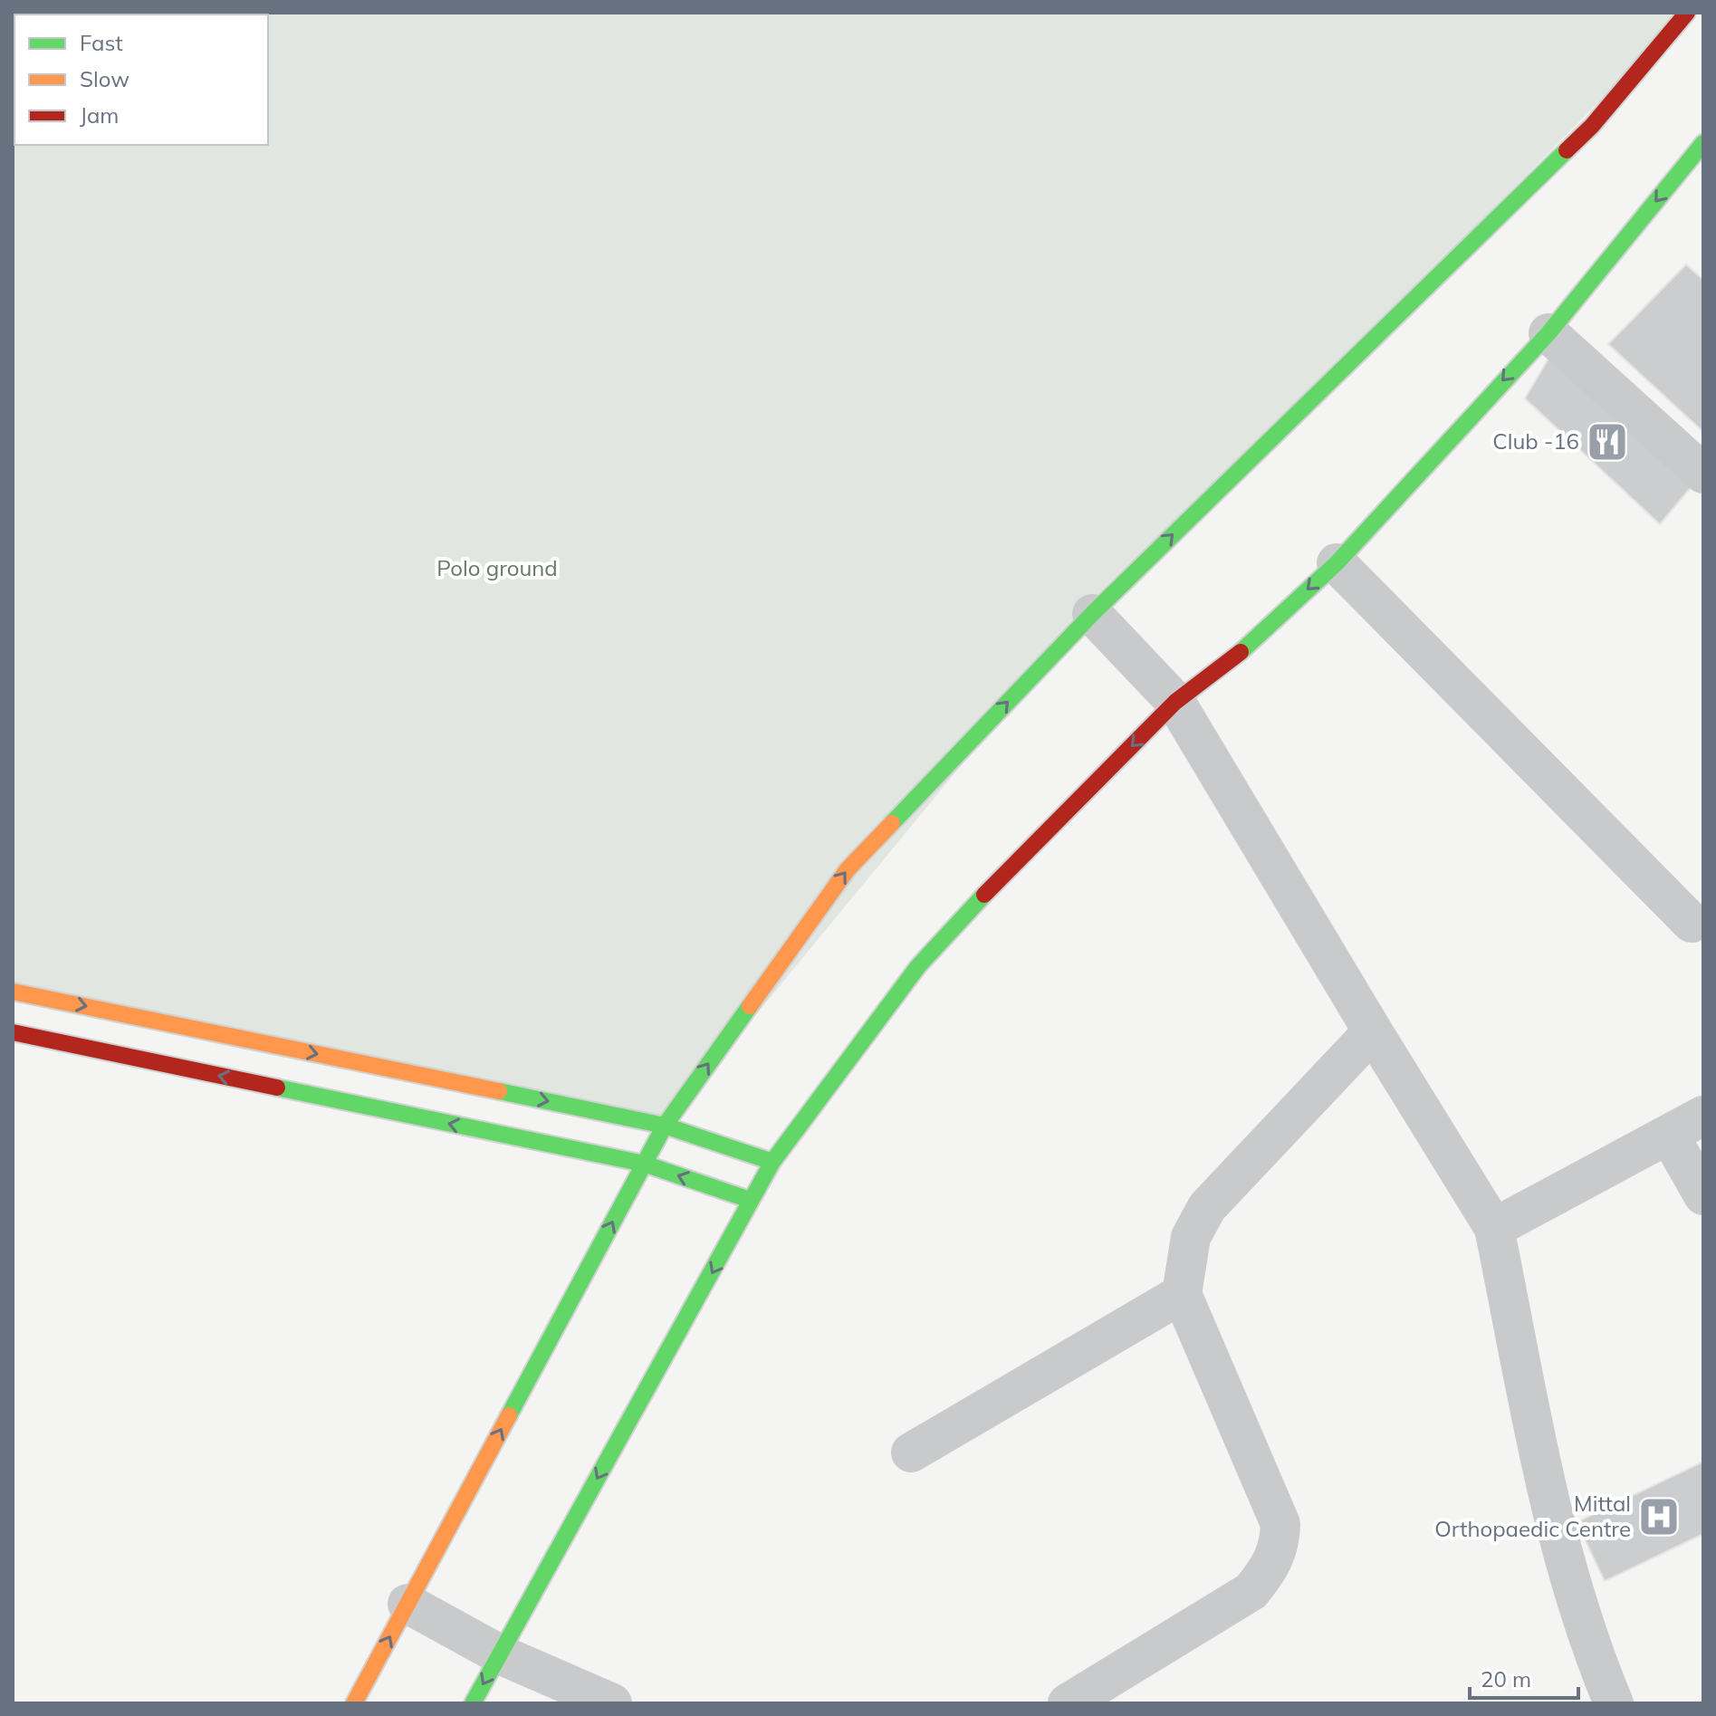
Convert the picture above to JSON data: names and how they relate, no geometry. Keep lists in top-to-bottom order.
{
  "parks": ["Polo ground"],
  "places": {
    "restaurant": ["Club -16"],
    "hospital": ["Mittal Orthopaedic Centre"]
  },
  "legend": ["Fast", "Slow", "Jam"],
  "scale_bar": "20 m"
}
